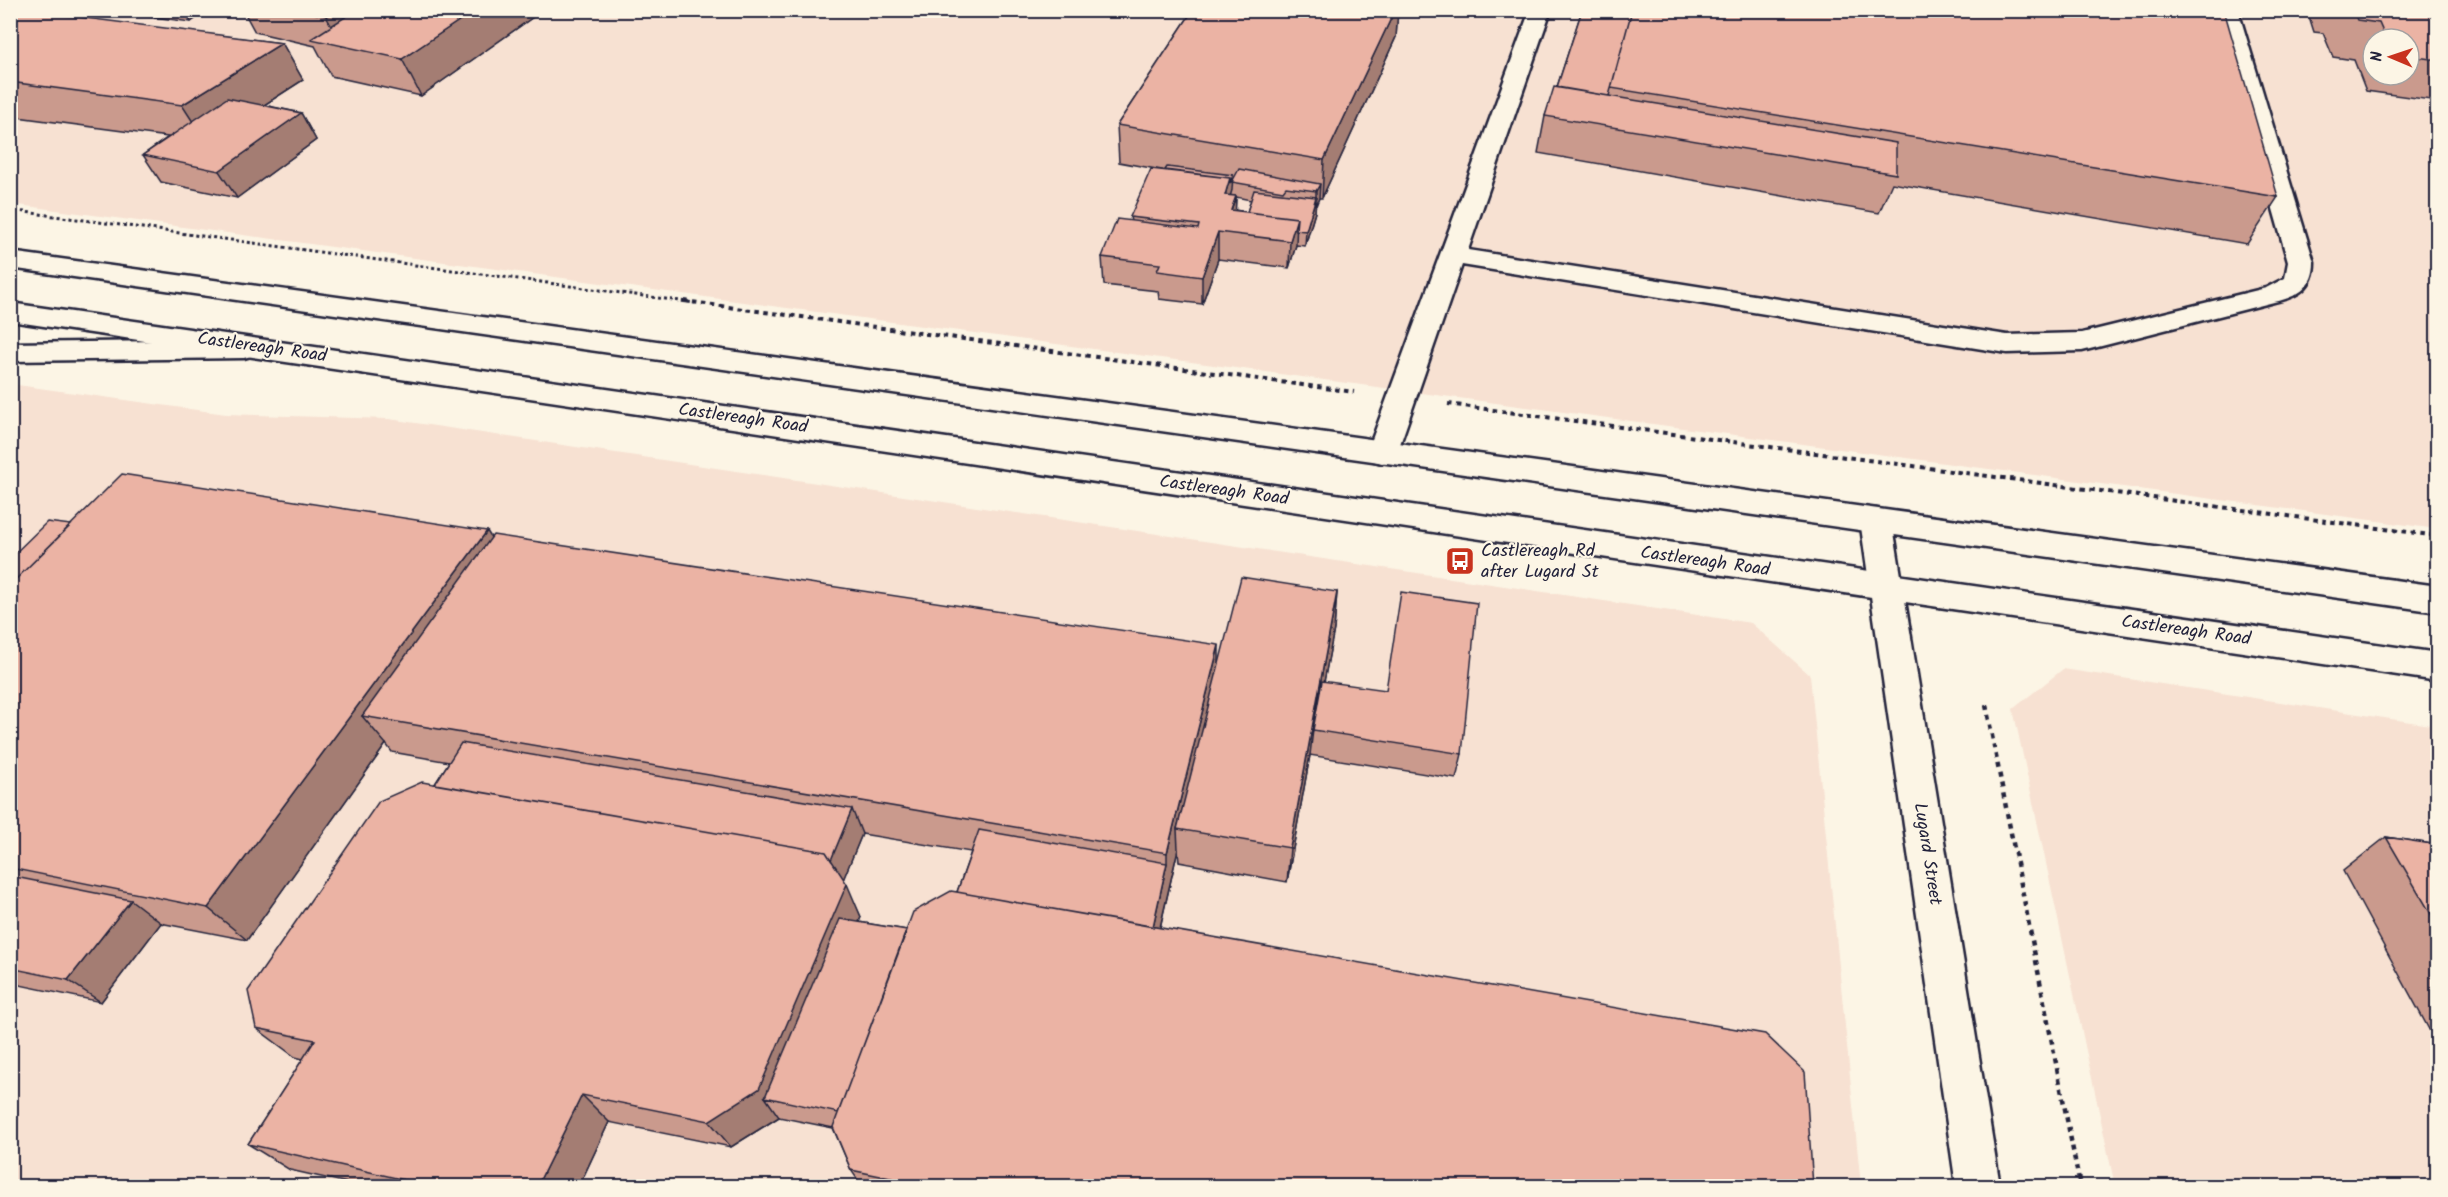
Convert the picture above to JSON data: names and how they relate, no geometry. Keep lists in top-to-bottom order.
{
  "streets": {
    "main road": ["Castlereagh Road", "Lugard Street"]
  },
  "crossings": [
    ["Castlereagh Road", "Lugard Street"]
  ],
  "places": {
    "bus stop": ["Castlereagh Rd after Lugard St"]
  },
  "north": "left"
}
